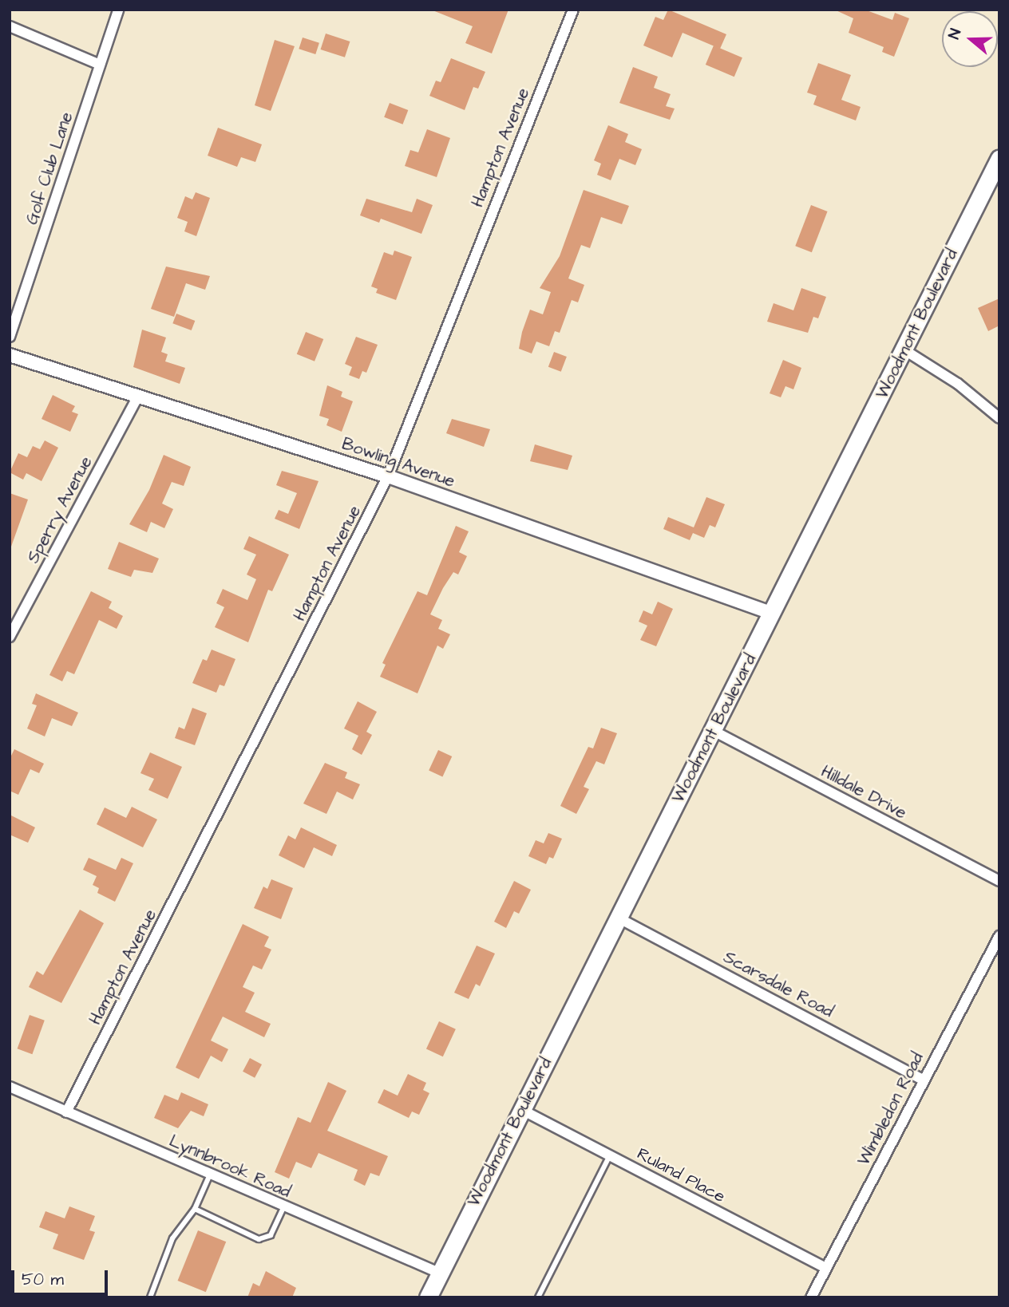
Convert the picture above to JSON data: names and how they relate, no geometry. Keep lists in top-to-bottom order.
{
  "streets": {
    "main road": ["Woodmont Boulevard"],
    "street": [
      "Hampton Avenue",
      "Golf Club Lane",
      "Bowling Avenue",
      "Sperry Avenue",
      "Hilldale Drive",
      "Scarsdale Road",
      "Wimbledon Road",
      "Lynnbrook Road",
      "Ruland Place"
    ]
  },
  "crossings": [
    ["Hampton Avenue", "Bowling Avenue"],
    ["Hampton Avenue", "Lynnbrook Road"],
    ["Woodmont Boulevard", "Bowling Avenue"],
    ["Woodmont Boulevard", "Hilldale Drive"],
    ["Woodmont Boulevard", "Scarsdale Road"],
    ["Woodmont Boulevard", "Lynnbrook Road"],
    ["Woodmont Boulevard", "Ruland Place"],
    ["Bowling Avenue", "Sperry Avenue"],
    ["Scarsdale Road", "Wimbledon Road"],
    ["Wimbledon Road", "Ruland Place"]
  ],
  "scale_bar": "50 m",
  "north": "left"
}
